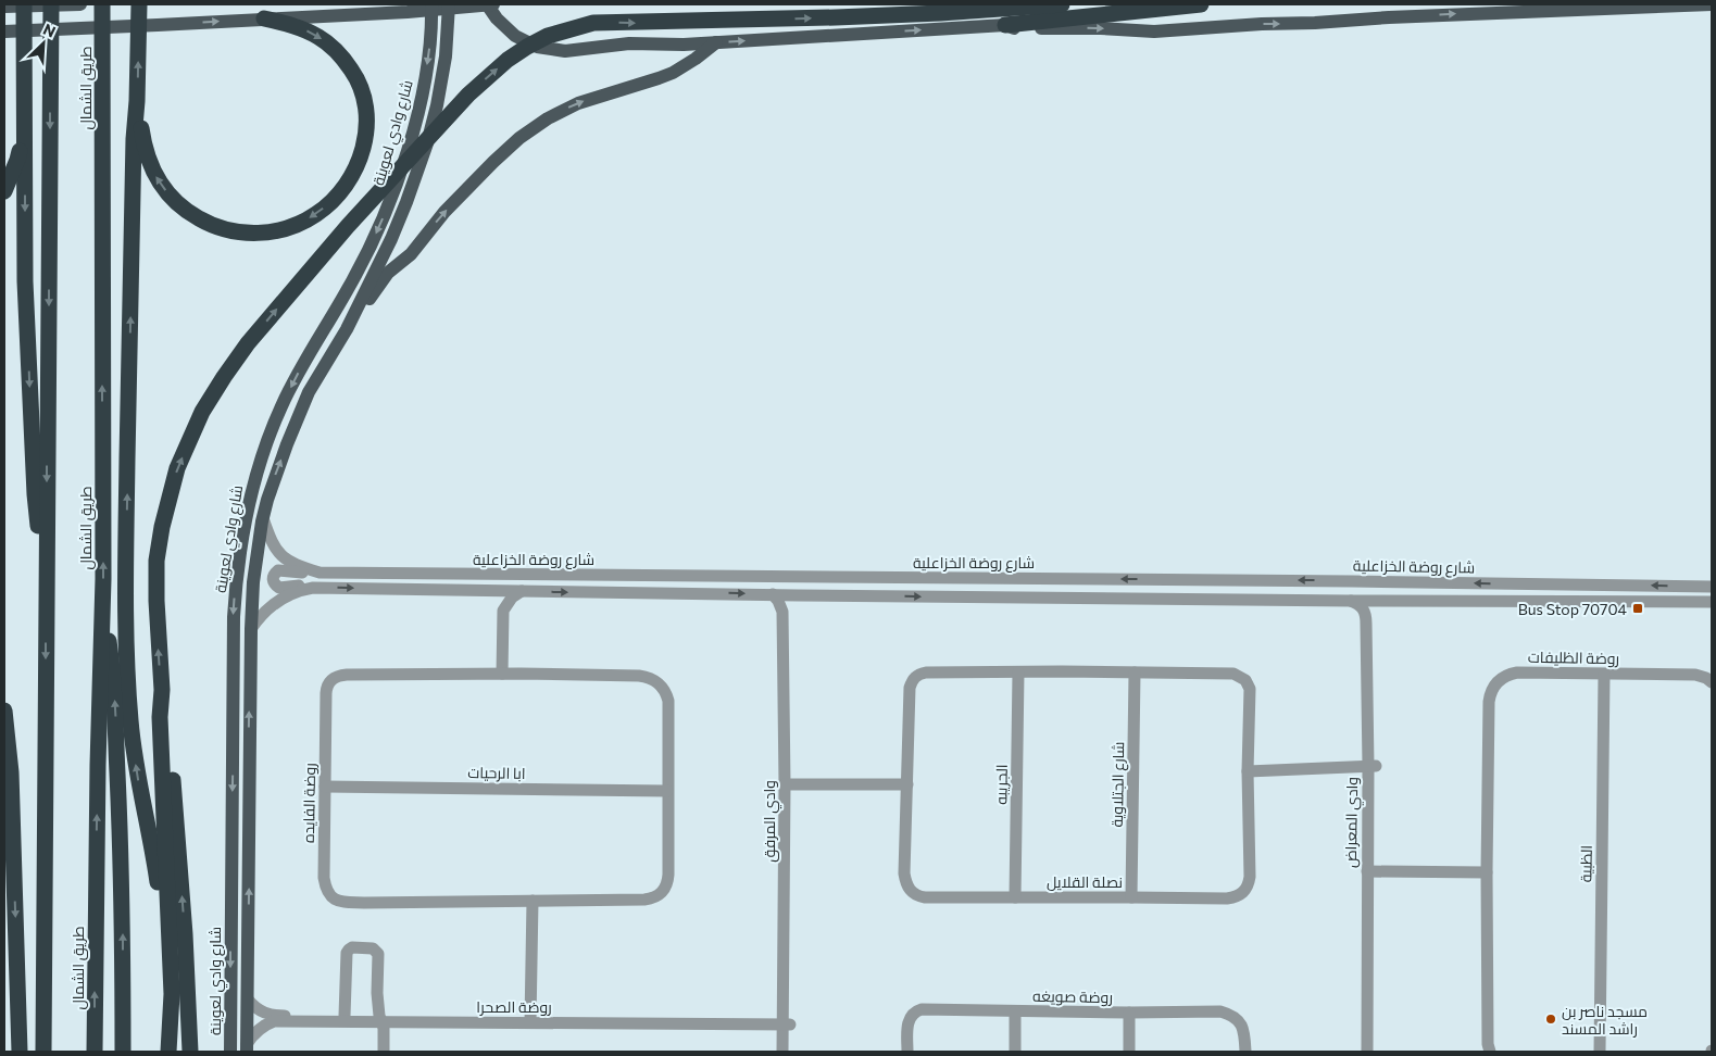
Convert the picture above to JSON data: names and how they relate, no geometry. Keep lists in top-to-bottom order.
{
  "streets": {
    "highway": ["طريق الشمال"],
    "main road": ["شارع وادي لعوينة"],
    "street": [
      "شارع روضة الخزاعلية",
      "روضة الظليفات",
      "ابا الرحيات",
      "الجريبه",
      "شارع الجتلاوية",
      "روضة الفايده",
      "وادي المرفق",
      "وادي المعراض",
      "الظبية",
      "نصلة القلايل",
      "روضة صويغه",
      "روضة الصحرا"
    ]
  },
  "crossings": [
    ["شارع وادي لعوينة", "شارع روضة الخزاعلية"],
    ["شارع وادي لعوينة", "روضة الصحرا"],
    ["روضة الظليفات", "الظبية"],
    ["ابا الرحيات", "روضة الفايده"],
    ["الجريبه", "نصلة القلايل"],
    ["شارع الجتلاوية", "نصلة القلايل"],
    ["وادي المرفق", "روضة الصحرا"]
  ],
  "places": {
    "transit": ["Bus Stop 70704"],
    "other": ["مسجد ناصر بن راشد المسند"]
  },
  "north": "top right"
}
